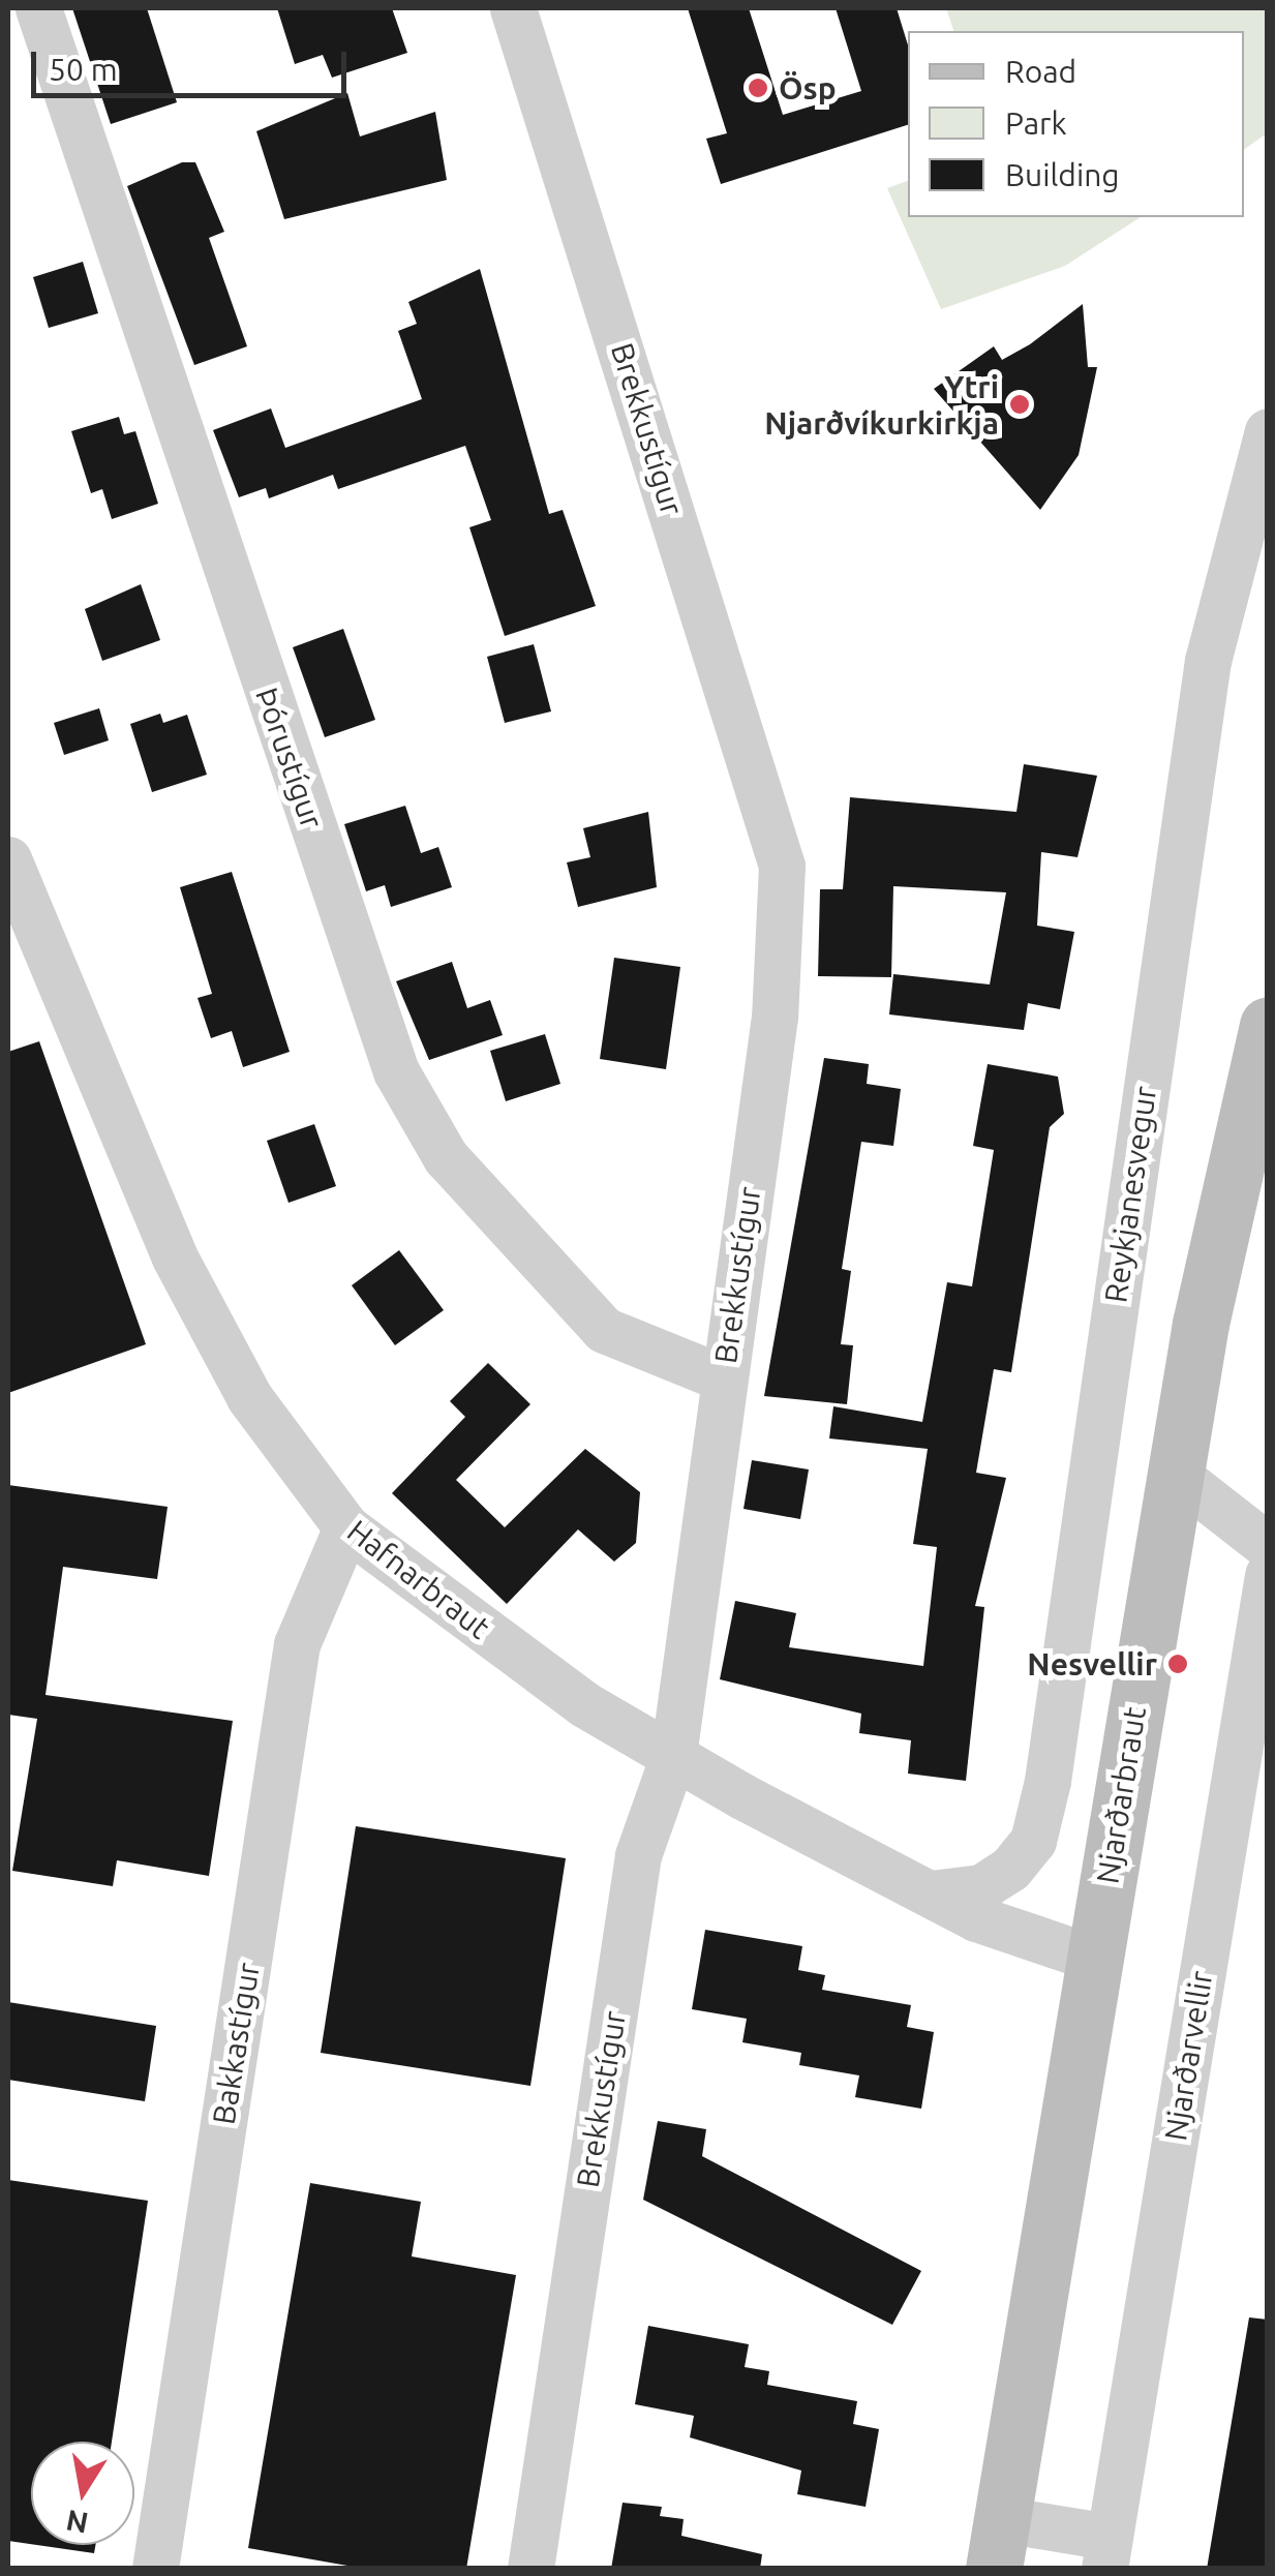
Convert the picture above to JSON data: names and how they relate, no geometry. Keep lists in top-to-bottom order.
{
  "streets": {
    "main road": ["Njarðarbraut"],
    "street": [
      "Brekkustígur",
      "Þórustígur",
      "Reykjanesvegur",
      "Hafnarbraut",
      "Bakkastígur",
      "Njarðarvellir"
    ]
  },
  "crossings": [
    ["Brekkustígur", "Þórustígur"],
    ["Brekkustígur", "Hafnarbraut"],
    ["Reykjanesvegur", "Hafnarbraut"],
    ["Hafnarbraut", "Njarðarbraut"],
    ["Hafnarbraut", "Bakkastígur"],
    ["Njarðarbraut", "Njarðarvellir"]
  ],
  "places": ["Ösp", "Ytri Njarðvíkurkirkja", "Nesvellir"],
  "legend": ["Road", "Park", "Building"],
  "scale_bar": "50 m",
  "north": "bottom"
}
